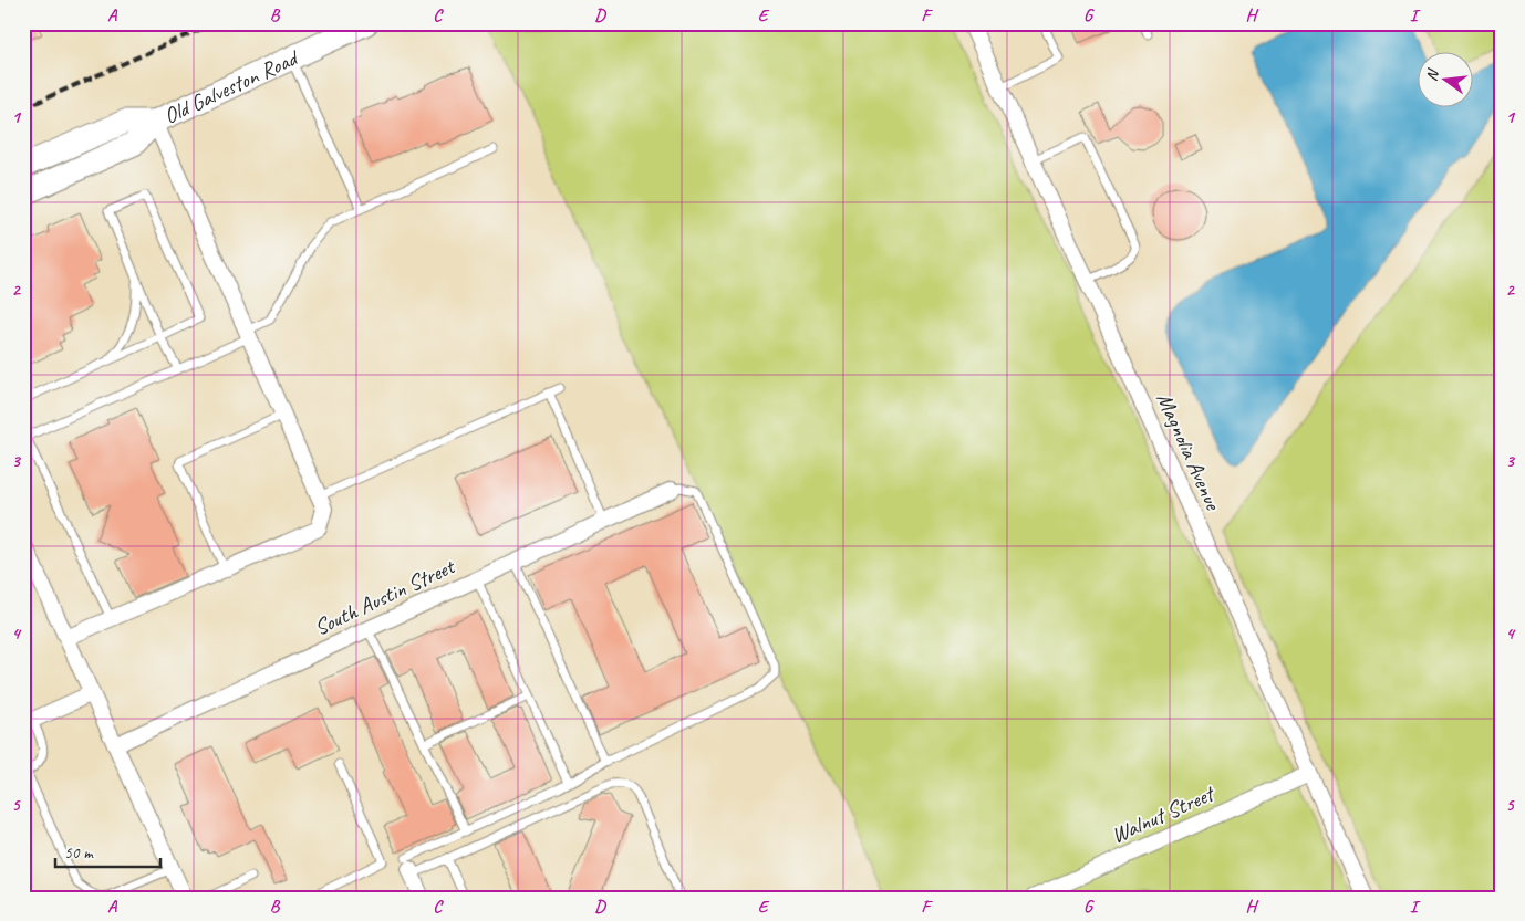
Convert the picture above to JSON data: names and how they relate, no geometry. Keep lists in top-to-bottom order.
{
  "streets": {
    "main road": ["Old Galveston Road"],
    "street": ["Magnolia Avenue", "South Austin Street", "Walnut Street"]
  },
  "crossings": [
    ["Magnolia Avenue", "Walnut Street"]
  ],
  "scale_bar": "50 m",
  "north": "left",
  "grid": {
    "columns": [
      "A",
      "B",
      "C",
      "D",
      "E",
      "F",
      "G",
      "H",
      "I"
    ],
    "rows": [
      "1",
      "2",
      "3",
      "4",
      "5"
    ]
  }
}
